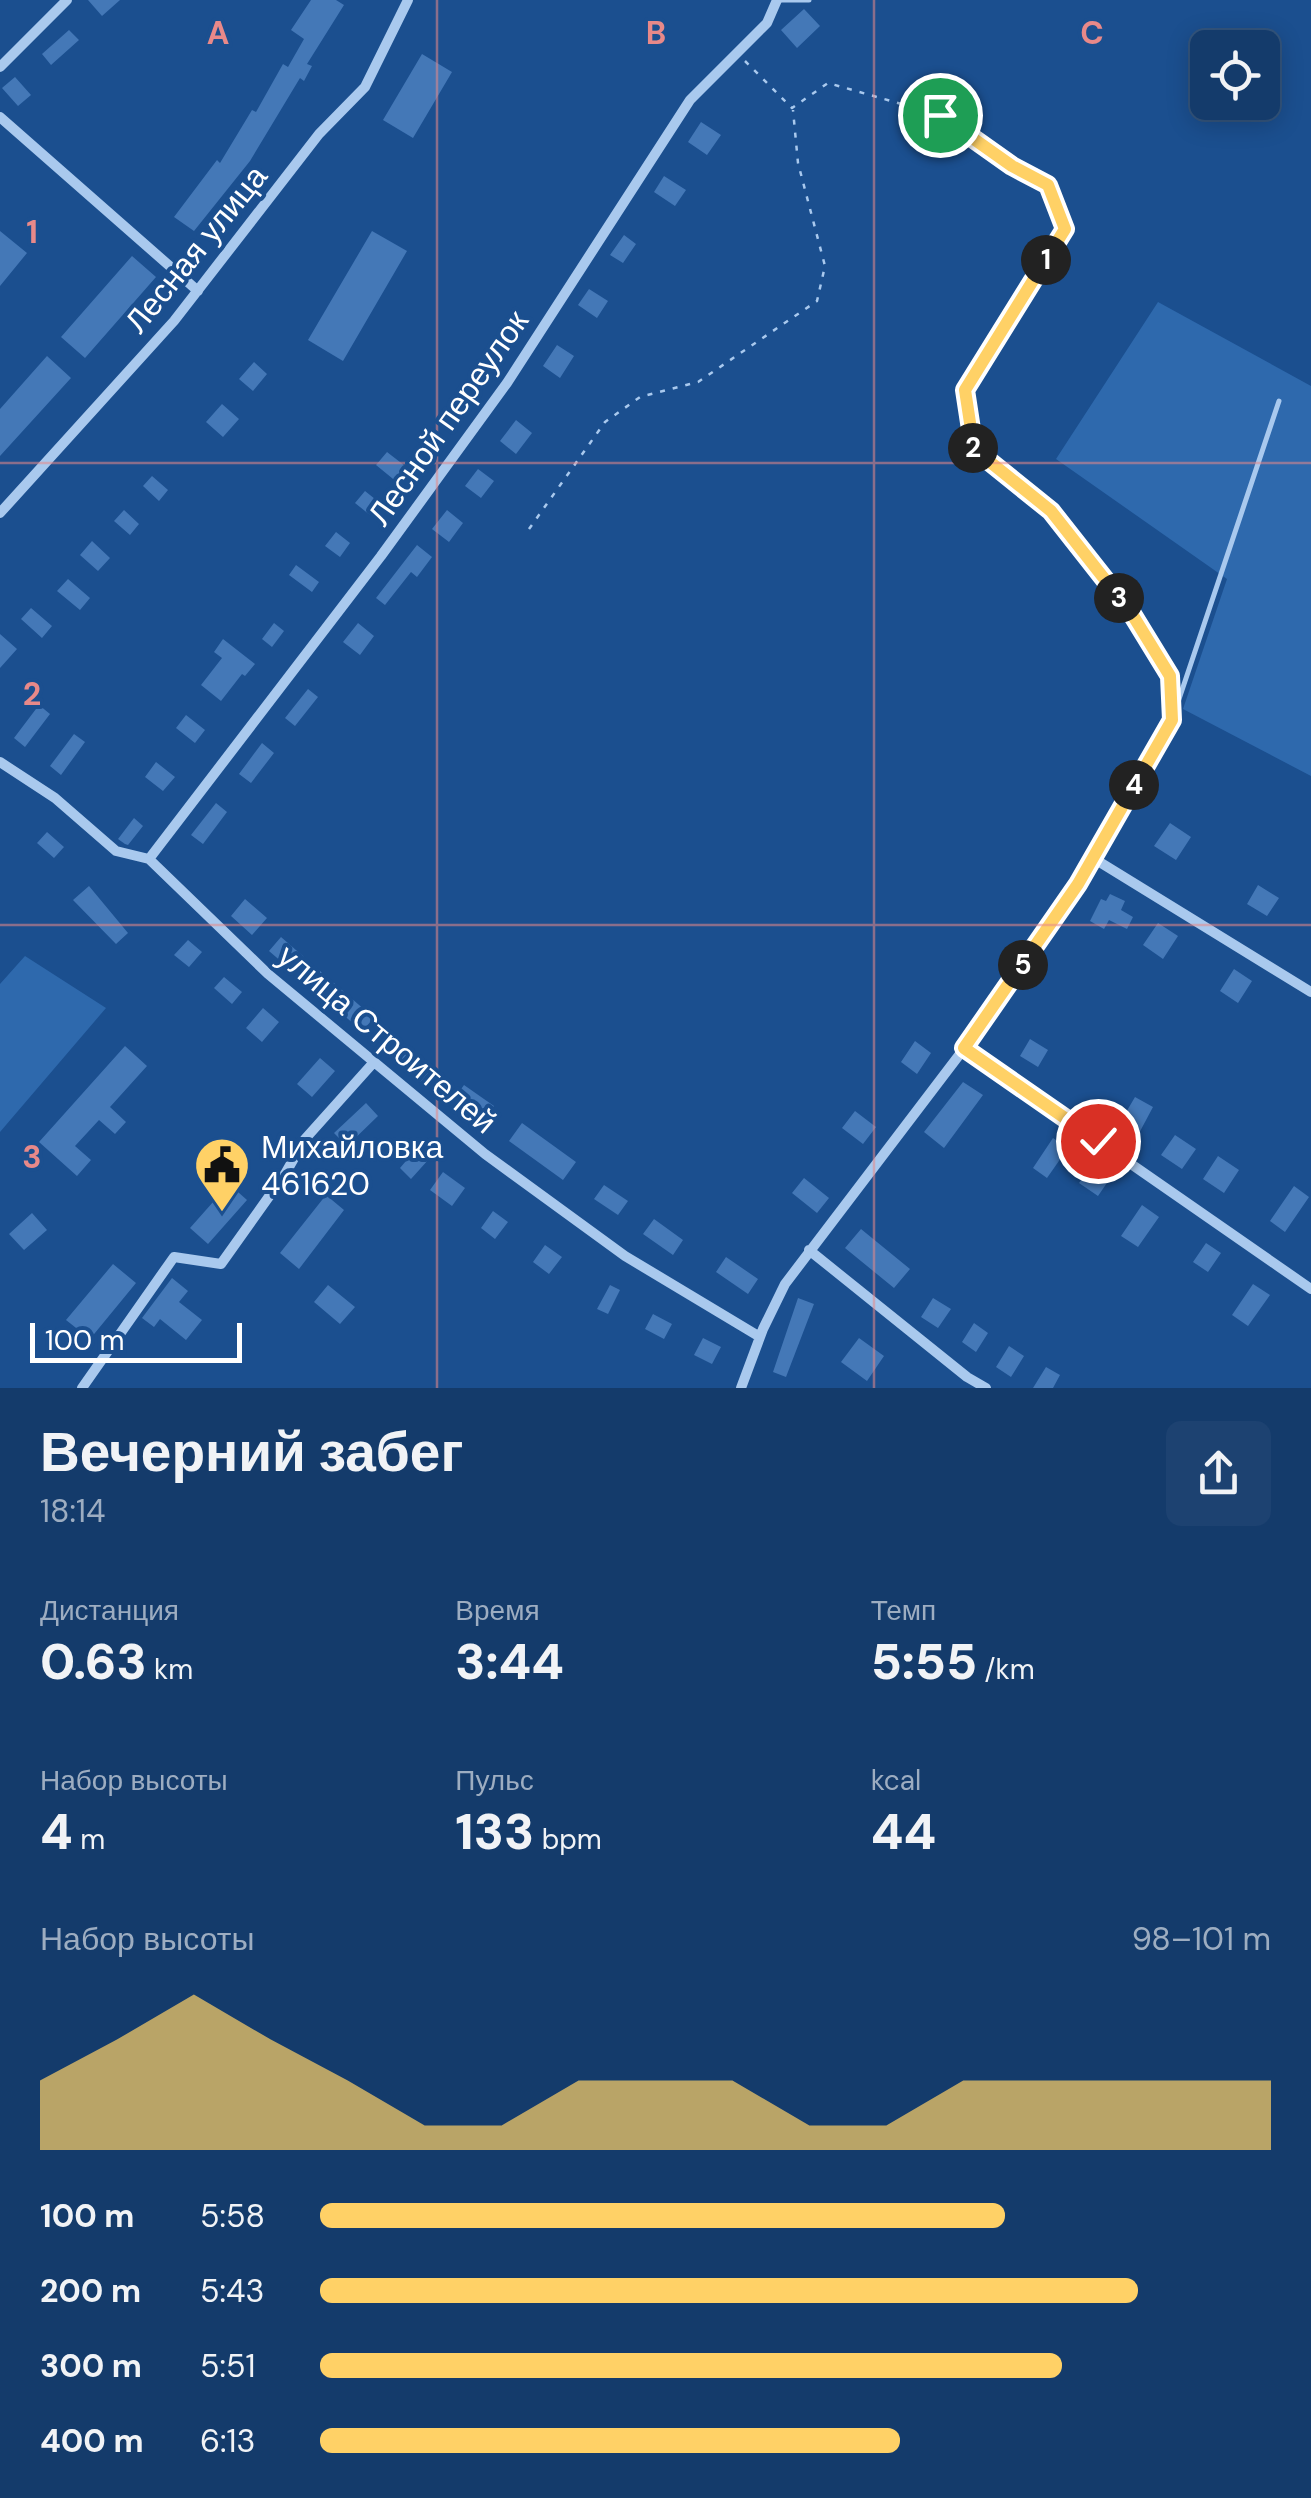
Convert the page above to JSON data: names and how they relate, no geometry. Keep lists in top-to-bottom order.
{
  "streets": {
    "street": ["Лесная улица", "Лесной переулок", "улица Строителей"]
  },
  "crossings": [
    ["Лесной переулок", "улица Строителей"]
  ],
  "places": {
    "public building": ["Михайловка 461620"]
  },
  "scale_bar": "100 m",
  "page": {
    "pins": [
      "1",
      "2",
      "3",
      "4",
      "5"
    ],
    "scale": "100 m",
    "heading": ["Вечерний забег", "18:14"],
    "stats": [
      ["Дистанция", "0.63 km"],
      ["Время", "3:44"],
      ["Темп", "5:55 /km"],
      ["Набор высоты", "4 m"],
      ["Пульс", "133 bpm"],
      ["kcal", "44"]
    ],
    "chart": ["Набор высоты", "98–101 m"],
    "list": [
      {
        "name": "100 m",
        "note": "5:58"
      },
      {
        "name": "200 m",
        "note": "5:43"
      },
      {
        "name": "300 m",
        "note": "5:51"
      },
      {
        "name": "400 m",
        "note": "6:13"
      }
    ]
  },
  "grid": {
    "columns": ["A", "B", "C"],
    "rows": ["1", "2", "3"]
  }
}
